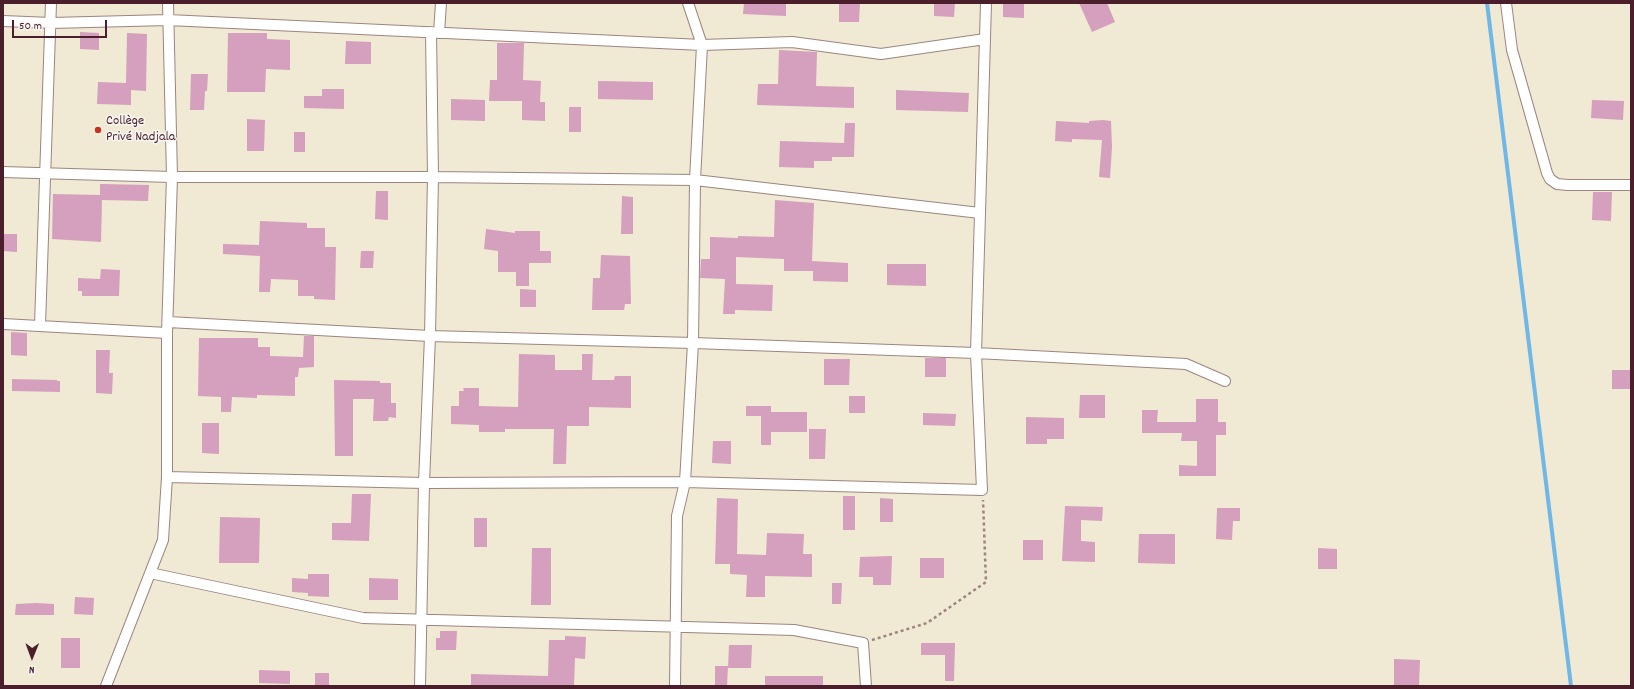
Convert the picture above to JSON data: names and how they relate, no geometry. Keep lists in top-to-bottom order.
{
  "places": ["Collège Privé Nadjala"],
  "scale_bar": "50 m",
  "north": "bottom"
}
